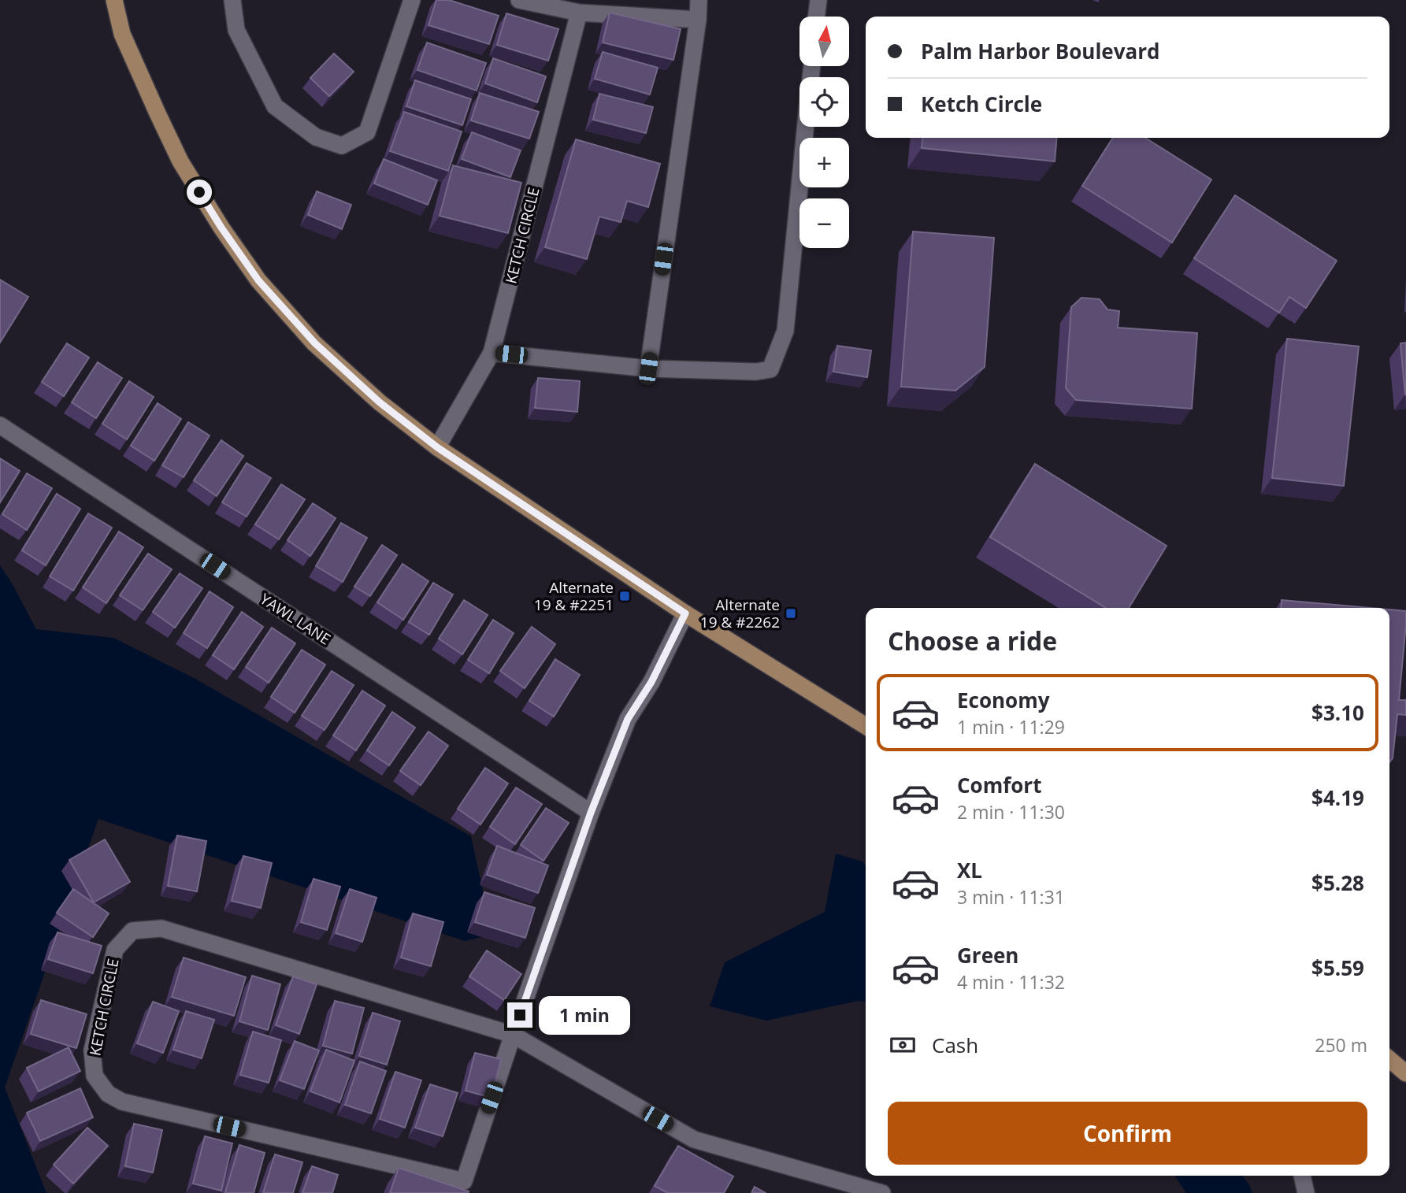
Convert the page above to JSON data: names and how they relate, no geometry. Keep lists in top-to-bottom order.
{
  "streets": {
    "street": ["KETCH CIRCLE", "YAWL LANE"]
  },
  "crossings": [
    ["KETCH CIRCLE", "YAWL LANE"]
  ],
  "places": {
    "transit": ["Alternate 19 & #2251", "Alternate 19 & #2262"]
  },
  "north": "top",
  "page": {
    "map_buttons": ["+", "−"],
    "banner": ["Palm Harbor Boulevard", "Ketch Circle"],
    "heading": "Choose a ride",
    "list": [
      {
        "name": "Economy",
        "note": "1 min · 11:29",
        "value": "$3.10"
      },
      {
        "name": "Comfort",
        "note": "2 min · 11:30",
        "value": "$4.19"
      },
      {
        "name": "XL",
        "note": "3 min · 11:31",
        "value": "$5.28"
      },
      {
        "name": "Green",
        "note": "4 min · 11:32",
        "value": "$5.59"
      }
    ],
    "bubble": "1 min",
    "pay": ["Cash", "250 m"],
    "buttons": "Confirm"
  }
}
